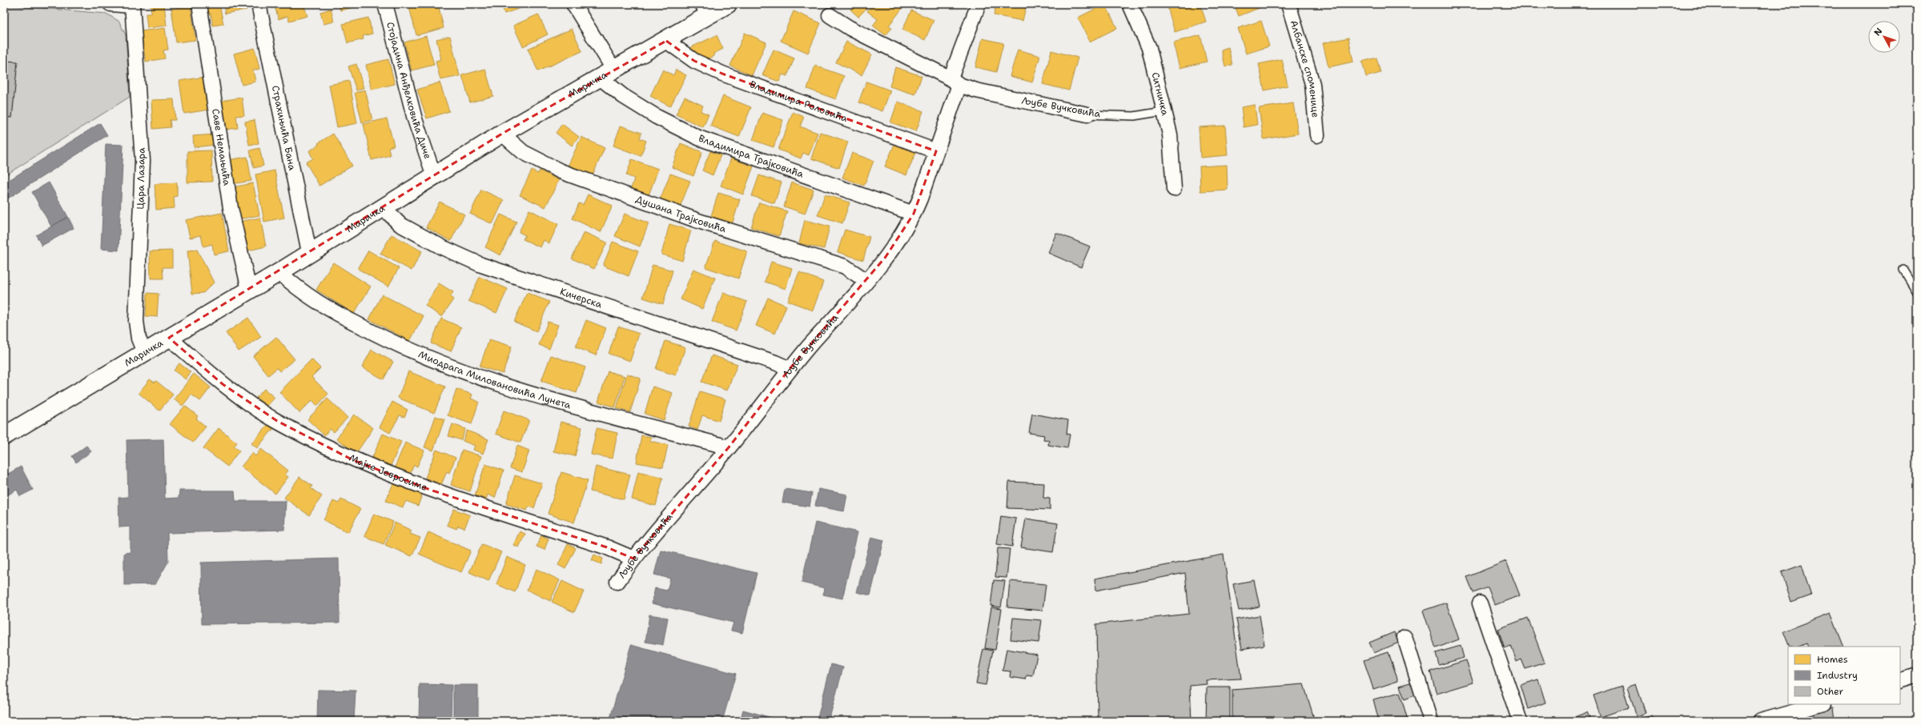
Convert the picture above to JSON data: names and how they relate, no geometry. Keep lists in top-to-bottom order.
{
  "streets": {
    "street": [
      "Албанске споменице",
      "Маричка",
      "Стојадина Анђелковића Диче",
      "Ситничка",
      "Владимира Роловића",
      "Љубе Вучковића",
      "Страхињића Бана",
      "Саве Немањића",
      "Владимира Трајковића",
      "Цара Лазара",
      "Душана Трајковића",
      "Кичерска",
      "Миодрага Миловановића Лунета",
      "Мајке Јевросиме"
    ]
  },
  "crossings": [
    ["Маричка", "Стојадина Анђелковића Диче"],
    ["Маричка", "Владимира Роловића"],
    ["Маричка", "Страхињића Бана"],
    ["Маричка", "Саве Немањића"],
    ["Маричка", "Владимира Трајковића"],
    ["Маричка", "Цара Лазара"],
    ["Маричка", "Душана Трајковића"],
    ["Маричка", "Кичерска"],
    ["Маричка", "Миодрага Миловановића Лунета"],
    ["Маричка", "Мајке Јевросиме"],
    ["Ситничка", "Љубе Вучковића"],
    ["Владимира Роловића", "Љубе Вучковића"],
    ["Љубе Вучковића", "Владимира Трајковића"],
    ["Љубе Вучковића", "Душана Трајковића"],
    ["Љубе Вучковића", "Кичерска"],
    ["Љубе Вучковића", "Миодрага Миловановића Лунета"],
    ["Љубе Вучковића", "Мајке Јевросиме"]
  ],
  "legend": ["Homes", "Industry", "Other"],
  "north": "top left"
}
